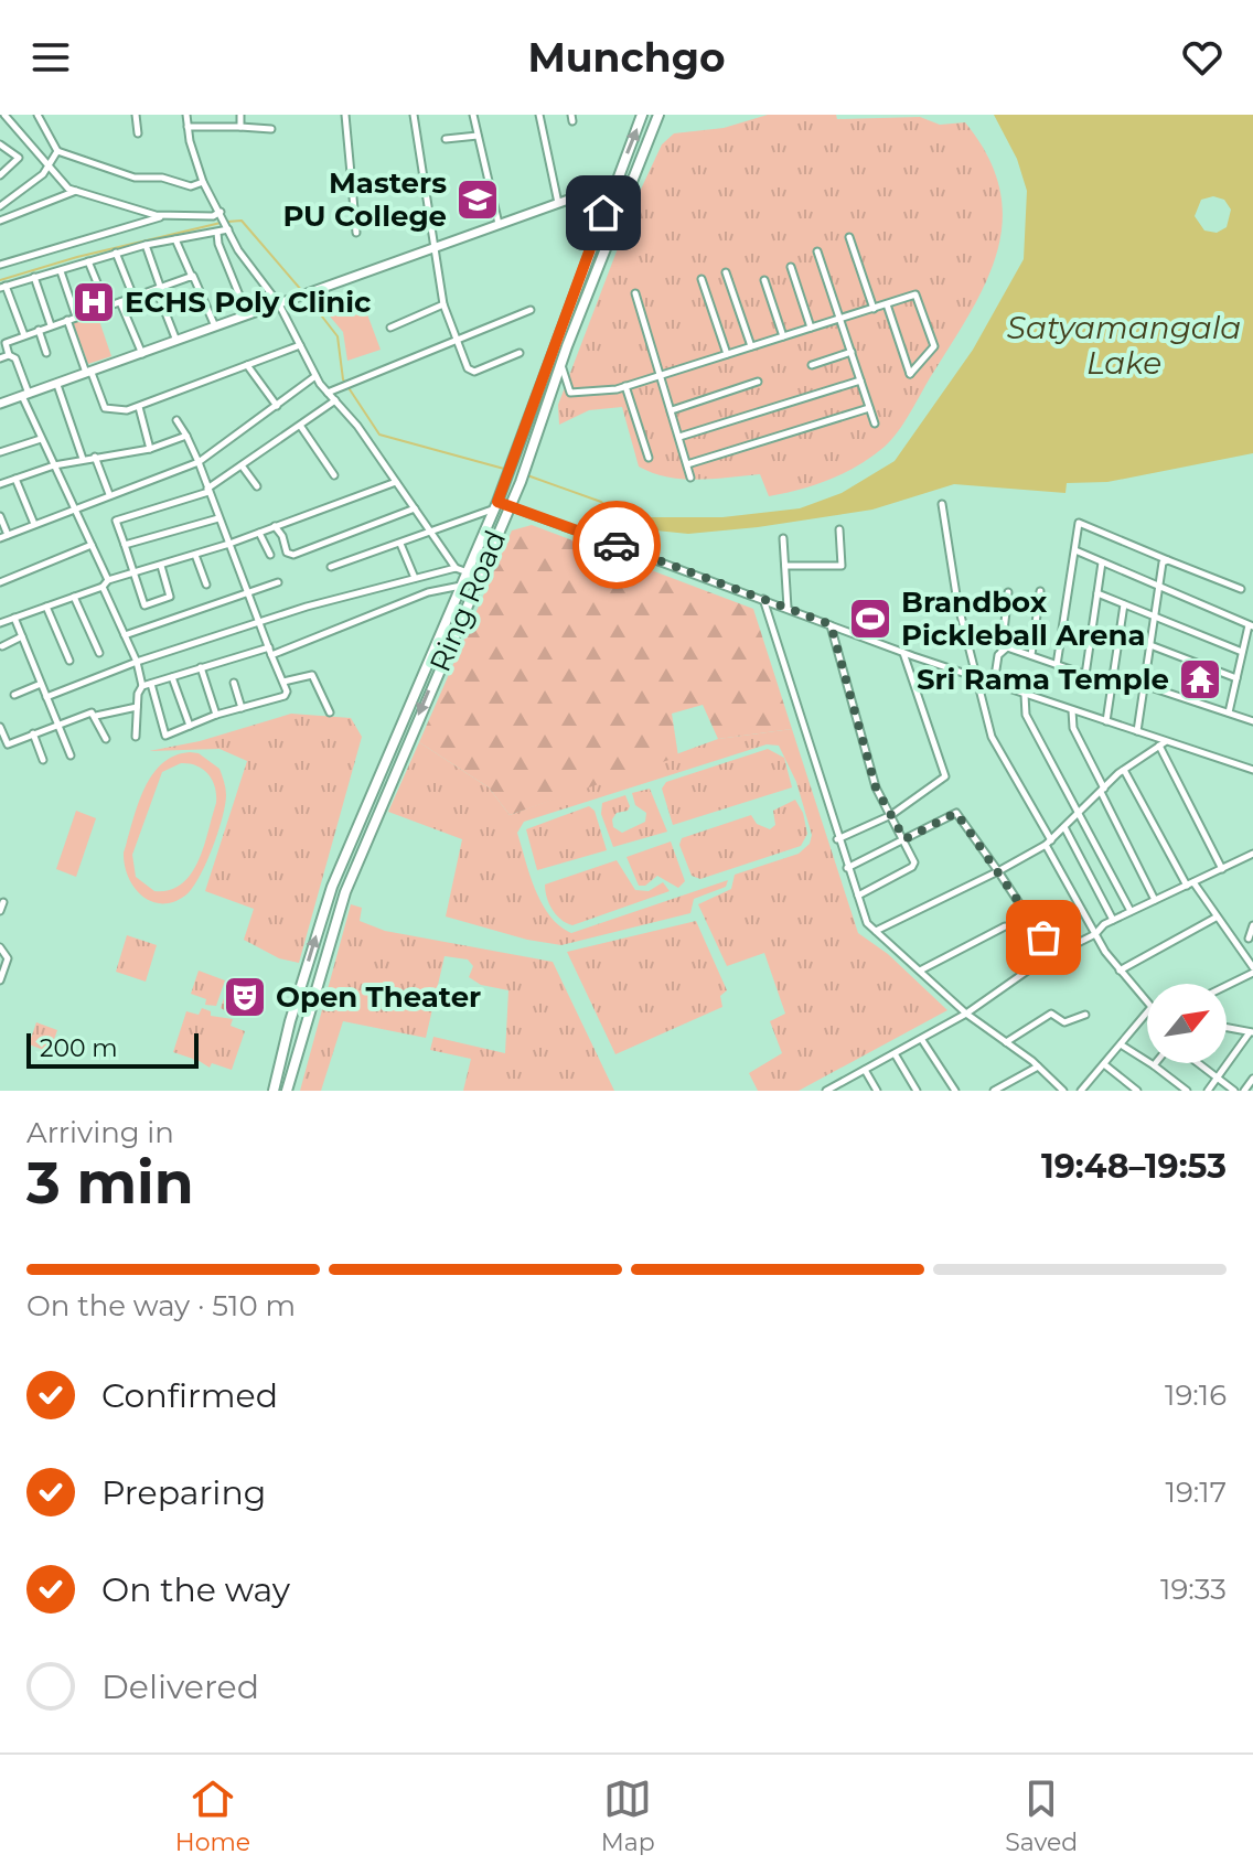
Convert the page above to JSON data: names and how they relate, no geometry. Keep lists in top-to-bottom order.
{
  "streets": {
    "main road": ["Ring Road"]
  },
  "water": ["Satyamangala Lake"],
  "places": {
    "school or university": ["Masters PU College"],
    "hospital": ["ECHS Poly Clinic"],
    "sports": ["Brandbox Pickleball Arena"],
    "temple": ["Sri Rama Temple"],
    "theatre": ["Open Theater"]
  },
  "scale_bar": "200 m",
  "north": "top right",
  "page": {
    "header": "Munchgo",
    "scale": "200 m",
    "heading": ["3 min", "Arriving in", "19:48–19:53"],
    "bar": "On the way · 510 m",
    "list": [
      ["Confirmed", "19:16"],
      ["Preparing", "19:17"],
      ["On the way", "19:33"],
      "Delivered"
    ],
    "tabs": ["Home", "Map", "Saved"]
  }
}
